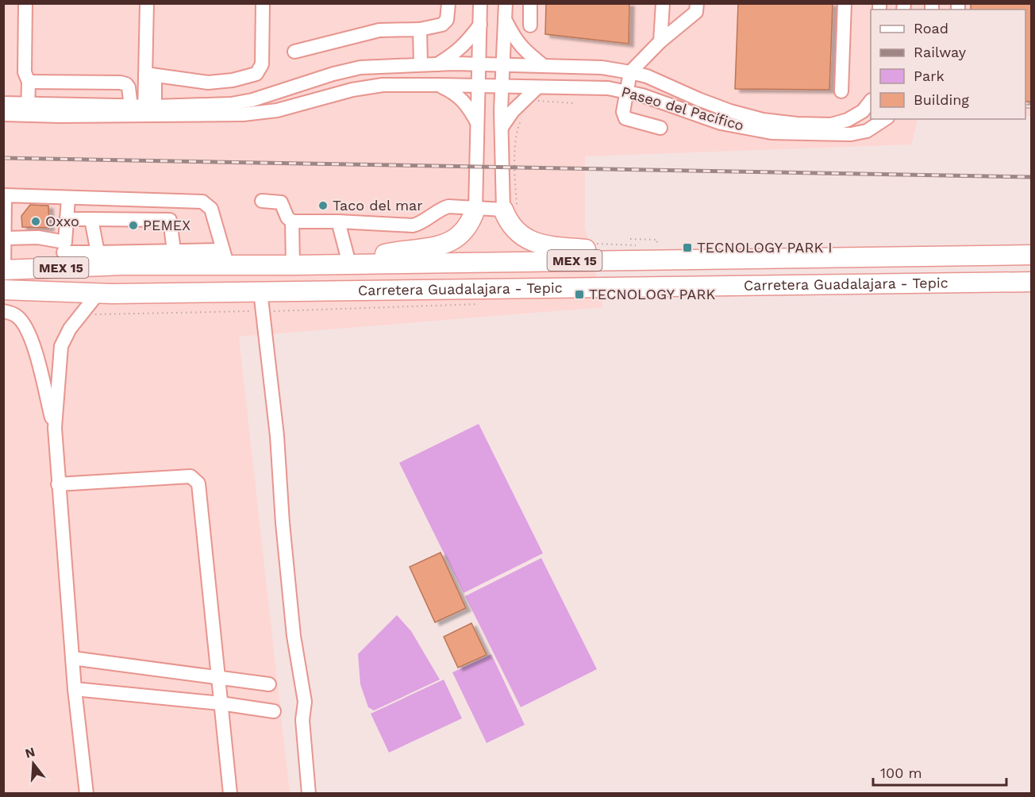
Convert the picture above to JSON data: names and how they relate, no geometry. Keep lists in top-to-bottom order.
{
  "streets": {
    "highway": ["MEX 15", "Carretera Guadalajara - Tepic"],
    "street": ["Paseo del Pacífico"]
  },
  "places": {
    "other": ["Taco del mar", "Oxxo", "PEMEX"],
    "transit": ["TECNOLOGY PARK I", "TECNOLOGY PARK"]
  },
  "legend": [
    "Road",
    "Railway",
    "Park",
    "Building"
  ],
  "scale_bar": "100 m",
  "north": "top"
}
